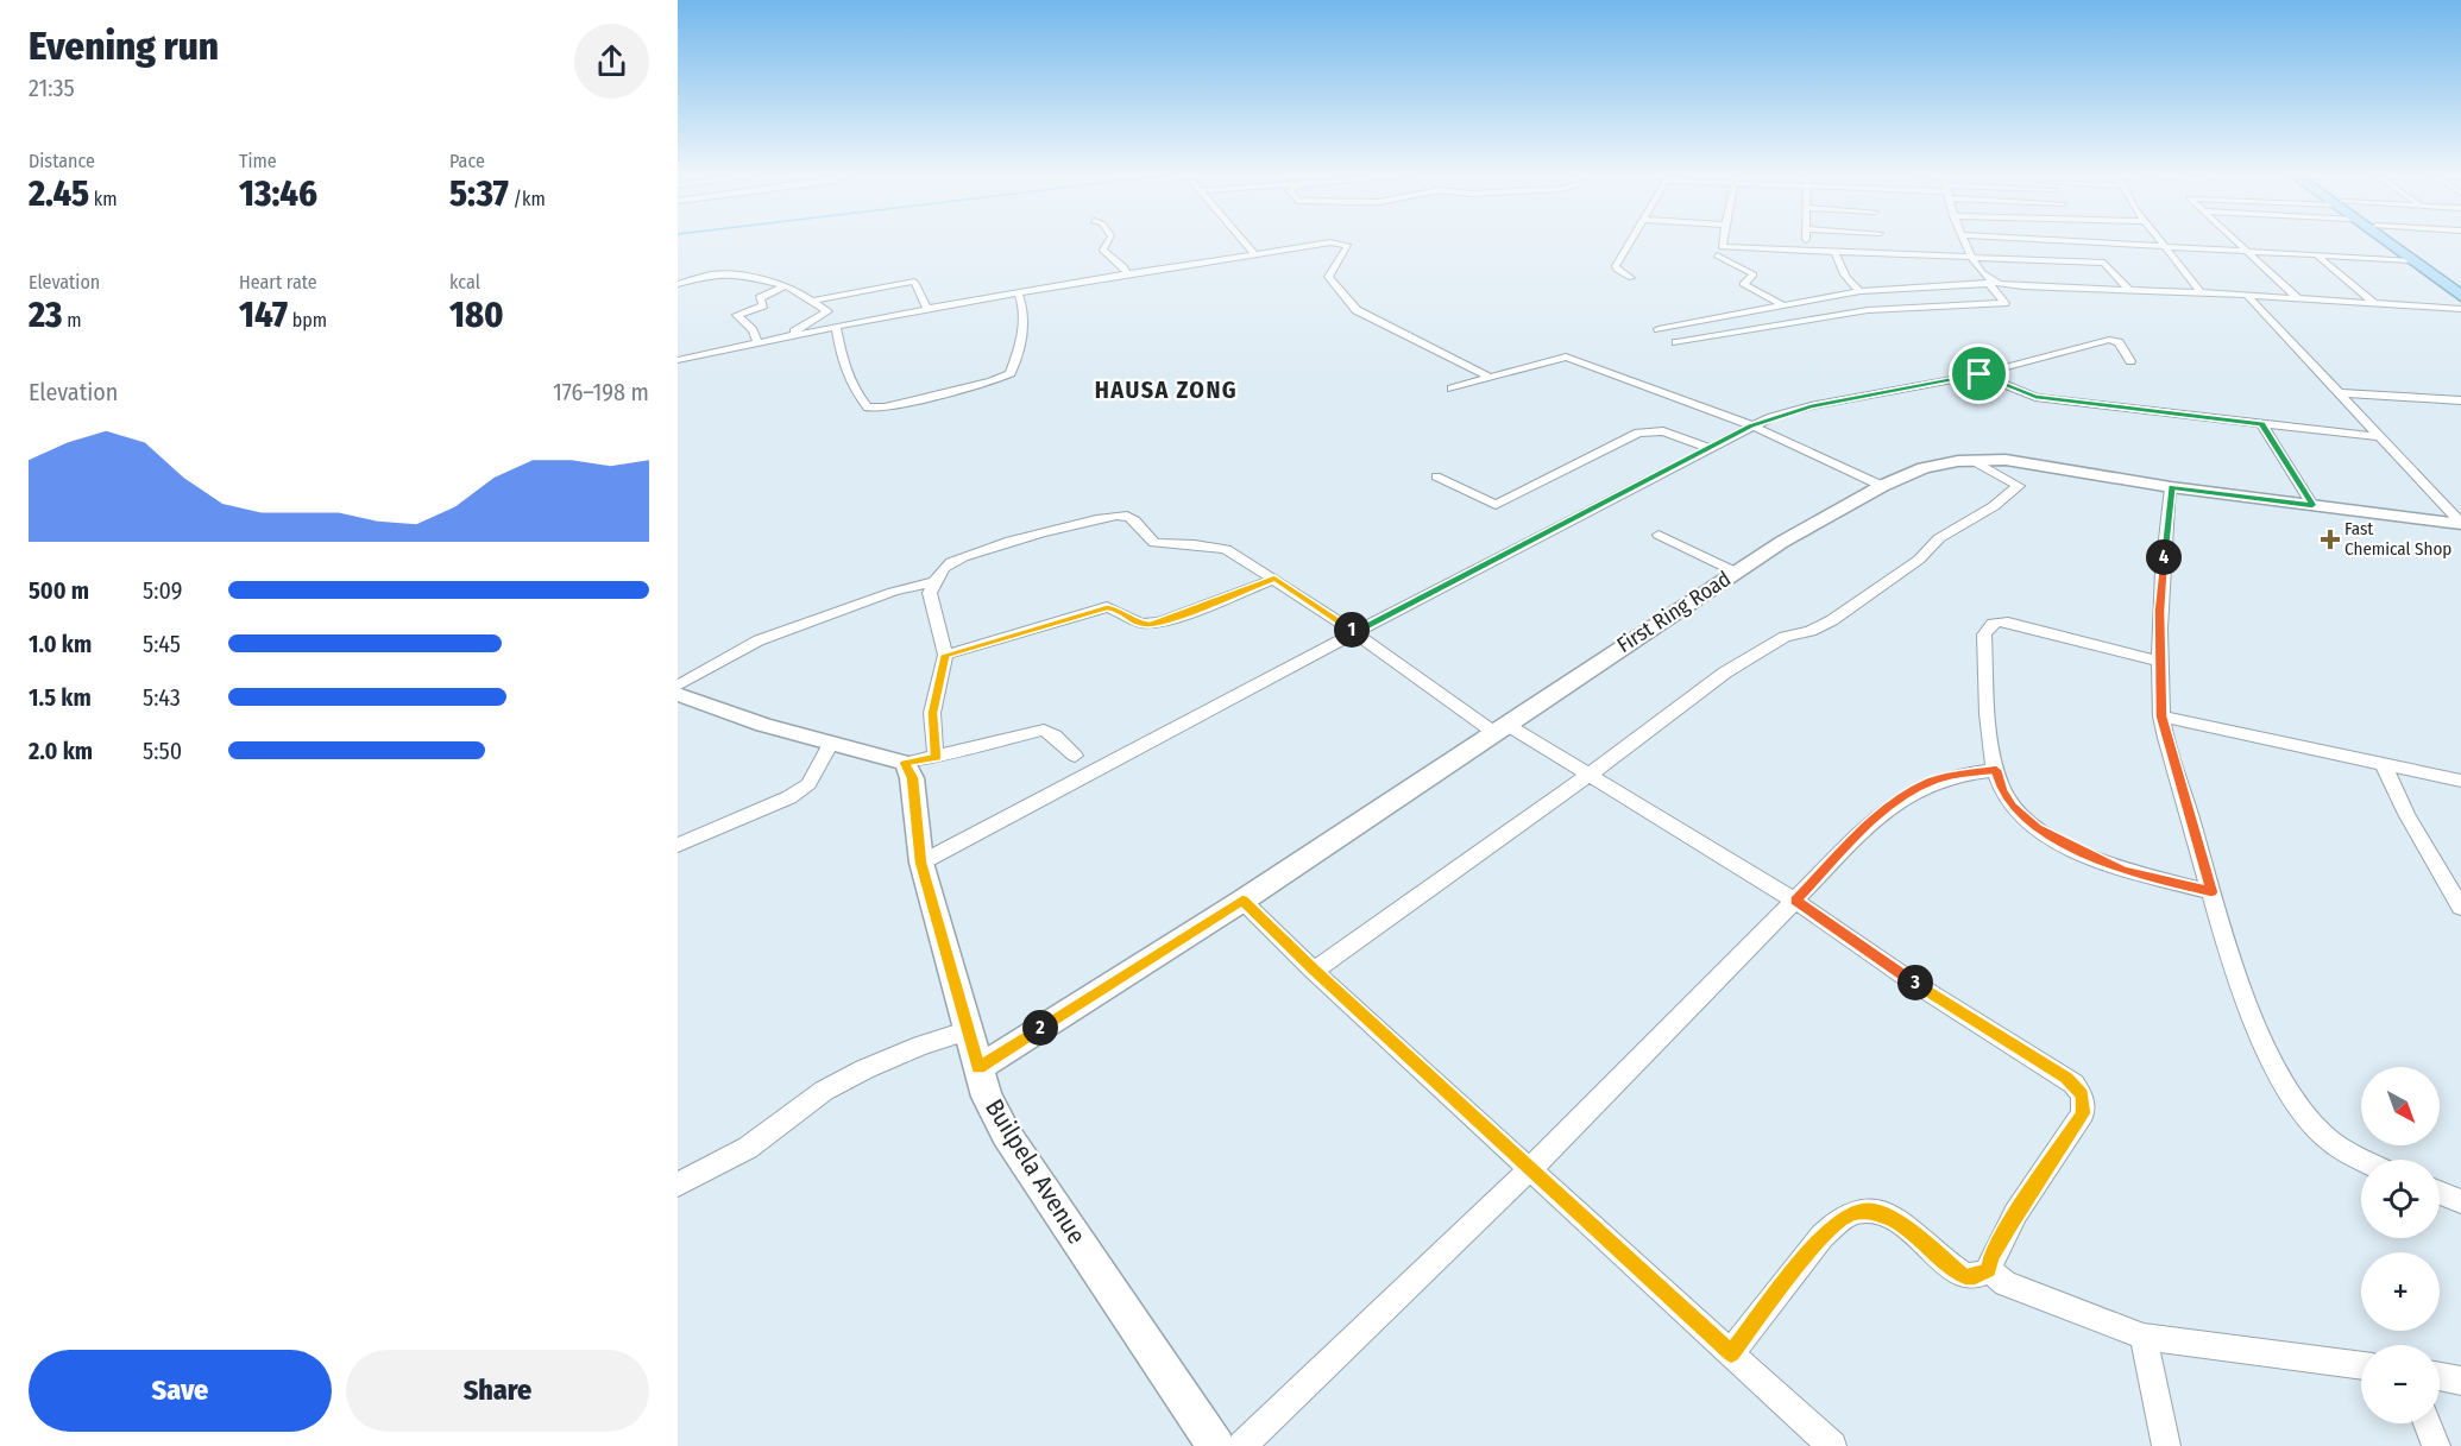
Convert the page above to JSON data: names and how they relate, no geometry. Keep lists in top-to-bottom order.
{
  "streets": {
    "street": ["First Ring Road", "Builpela Avenue"]
  },
  "crossings": [
    ["First Ring Road", "Builpela Avenue"]
  ],
  "districts": ["HAUSA ZONG"],
  "places": {
    "health": ["Fast Chemical Shop"]
  },
  "north": "bottom right",
  "page": {
    "heading": ["Evening run", "21:35"],
    "stats": [
      ["Distance", "2.45 km"],
      ["Time", "13:46"],
      ["Pace", "5:37 /km"],
      ["Elevation", "23 m"],
      ["Heart rate", "147 bpm"],
      ["kcal", "180"]
    ],
    "chart": ["Elevation", "176–198 m"],
    "pins": [
      "4",
      "1",
      "3",
      "2"
    ],
    "list": [
      {
        "name": "500 m",
        "note": "5:09"
      },
      {
        "name": "1.0 km",
        "note": "5:45"
      },
      {
        "name": "1.5 km",
        "note": "5:43"
      },
      {
        "name": "2.0 km",
        "note": "5:50"
      }
    ],
    "map_buttons": ["+", "−"],
    "buttons": ["Save", "Share"]
  }
}
